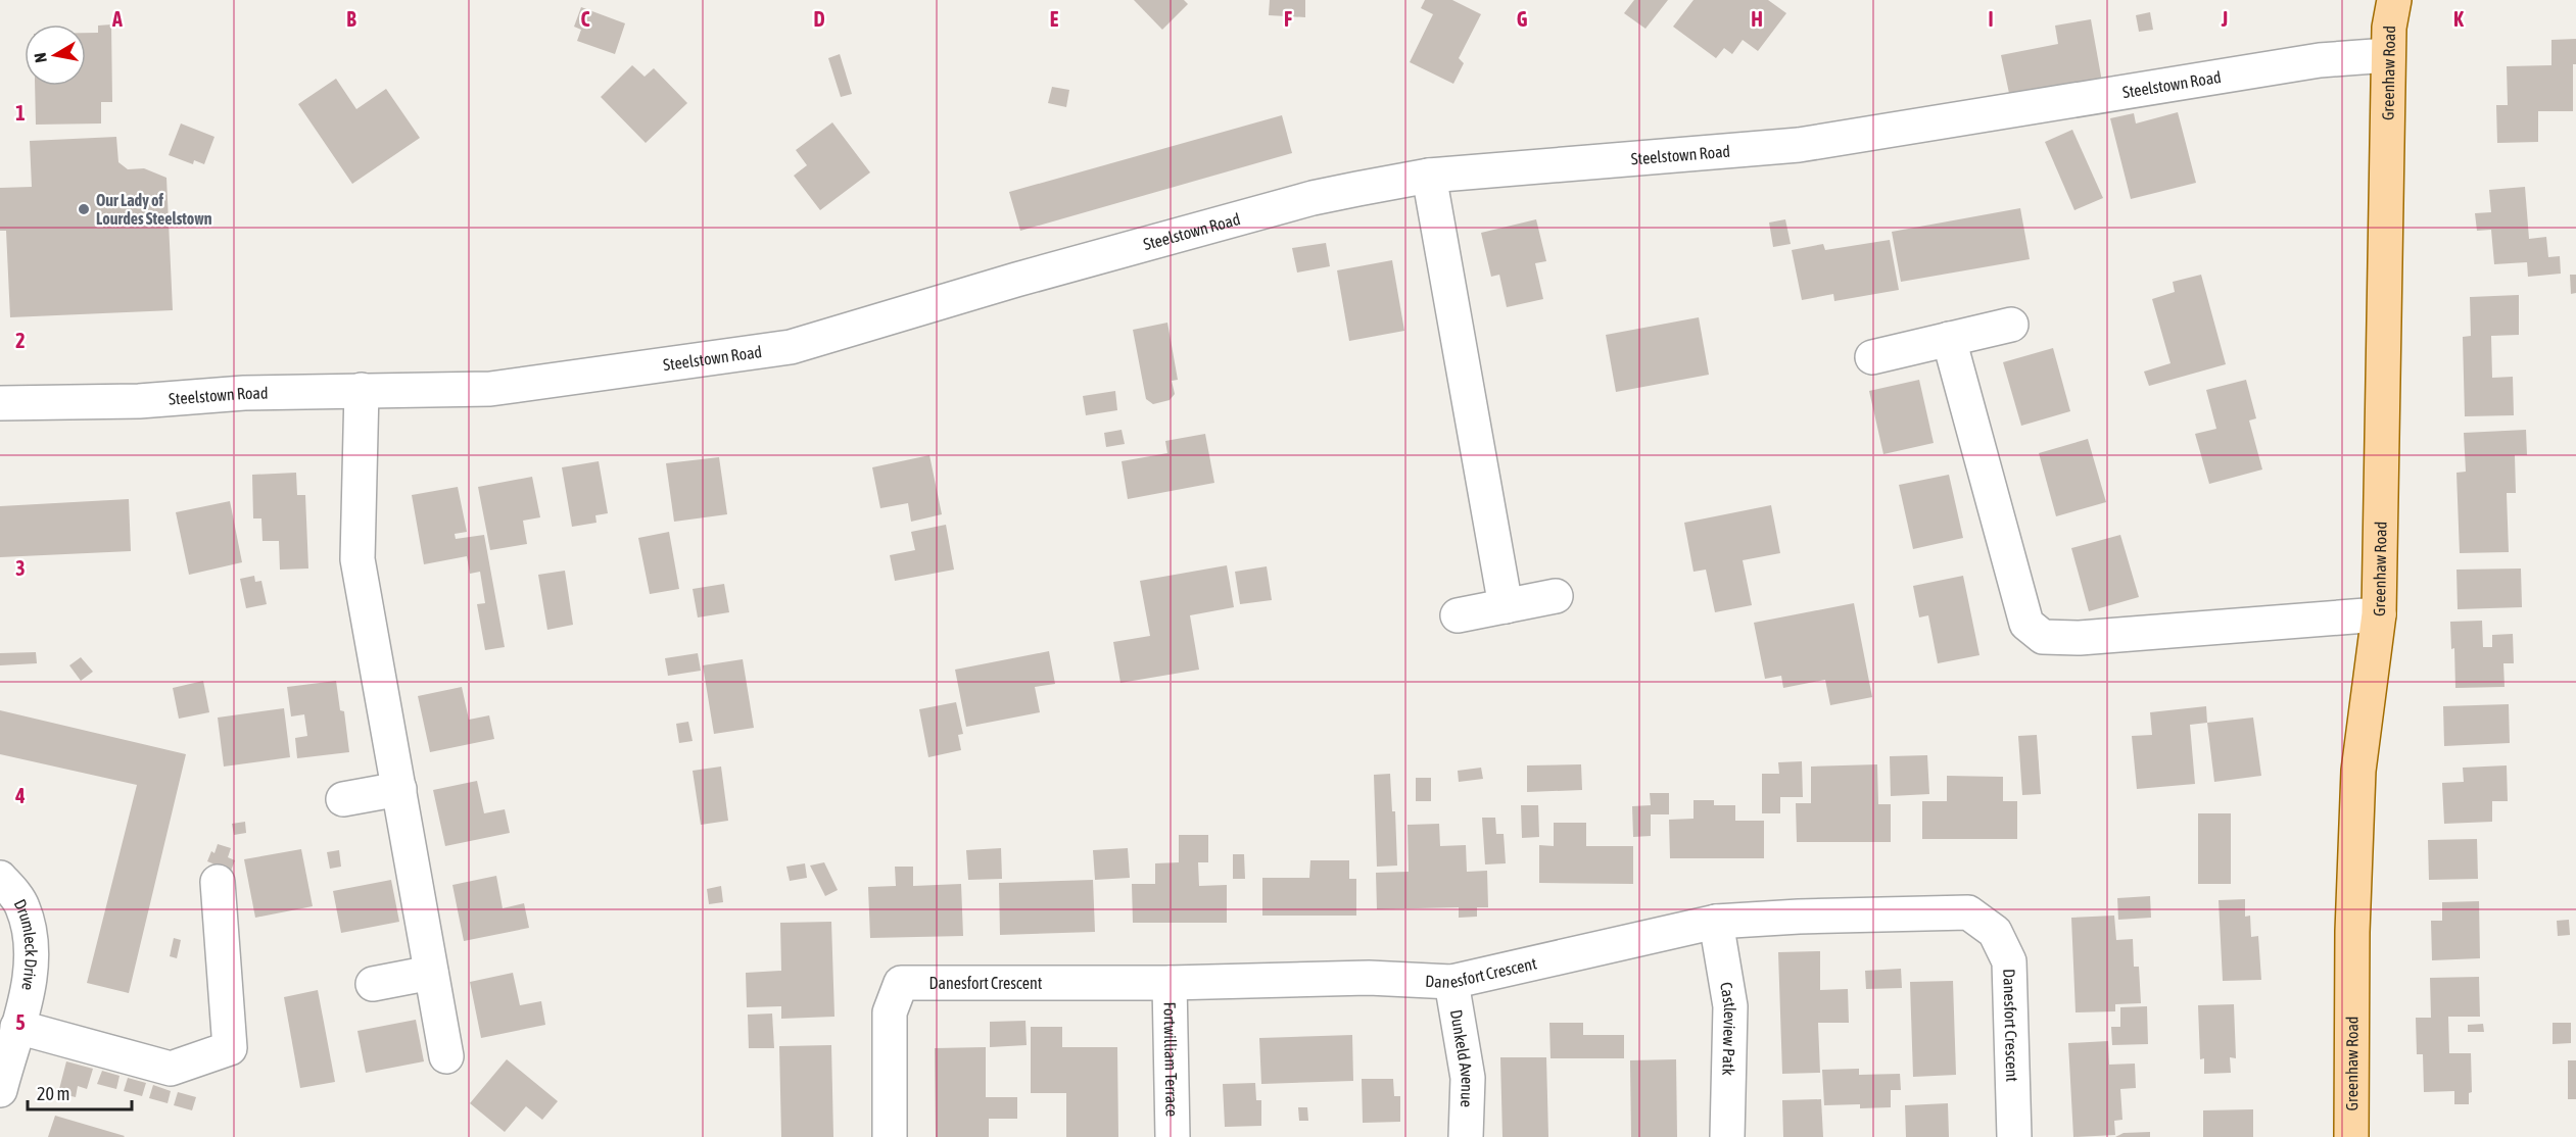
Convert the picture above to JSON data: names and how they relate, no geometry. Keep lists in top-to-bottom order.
{
  "streets": {
    "main road": ["Greenhaw Road"],
    "street": [
      "Steelstown Road",
      "Drumleck Drive",
      "Danesfort Crescent",
      "Castleview Patk",
      "Fortwilliam Terrace",
      "Dunkeld Avenue"
    ]
  },
  "crossings": [
    ["Greenhaw Road", "Steelstown Road"],
    ["Danesfort Crescent", "Castleview Patk"],
    ["Danesfort Crescent", "Fortwilliam Terrace"],
    ["Danesfort Crescent", "Dunkeld Avenue"]
  ],
  "places": ["Our Lady of Lourdes Steelstown"],
  "scale_bar": "20 m",
  "north": "left",
  "grid": {
    "columns": [
      "A",
      "B",
      "C",
      "D",
      "E",
      "F",
      "G",
      "H",
      "I",
      "J",
      "K"
    ],
    "rows": [
      "1",
      "2",
      "3",
      "4",
      "5"
    ]
  }
}
